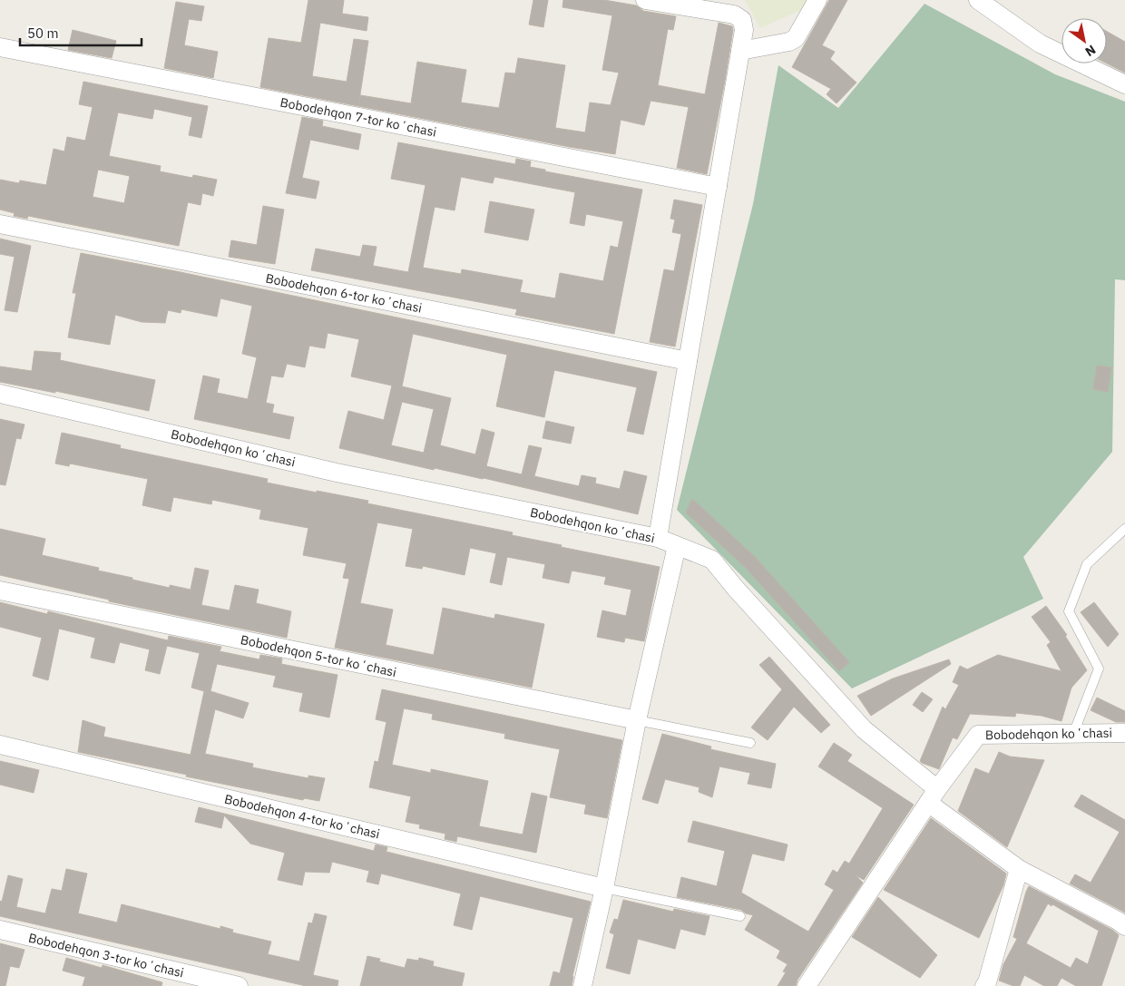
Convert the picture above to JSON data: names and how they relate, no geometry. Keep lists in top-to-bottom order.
{
  "streets": {
    "street": [
      "Bobodehqon 7-tor koʼchasi",
      "Bobodehqon 6-tor koʼchasi",
      "Bobodehqon koʼchasi",
      "Bobodehqon 5-tor koʼchasi",
      "Bobodehqon 4-tor koʼchasi",
      "Bobodehqon 3-tor koʼchasi"
    ]
  },
  "scale_bar": "50 m",
  "north": "bottom right"
}
